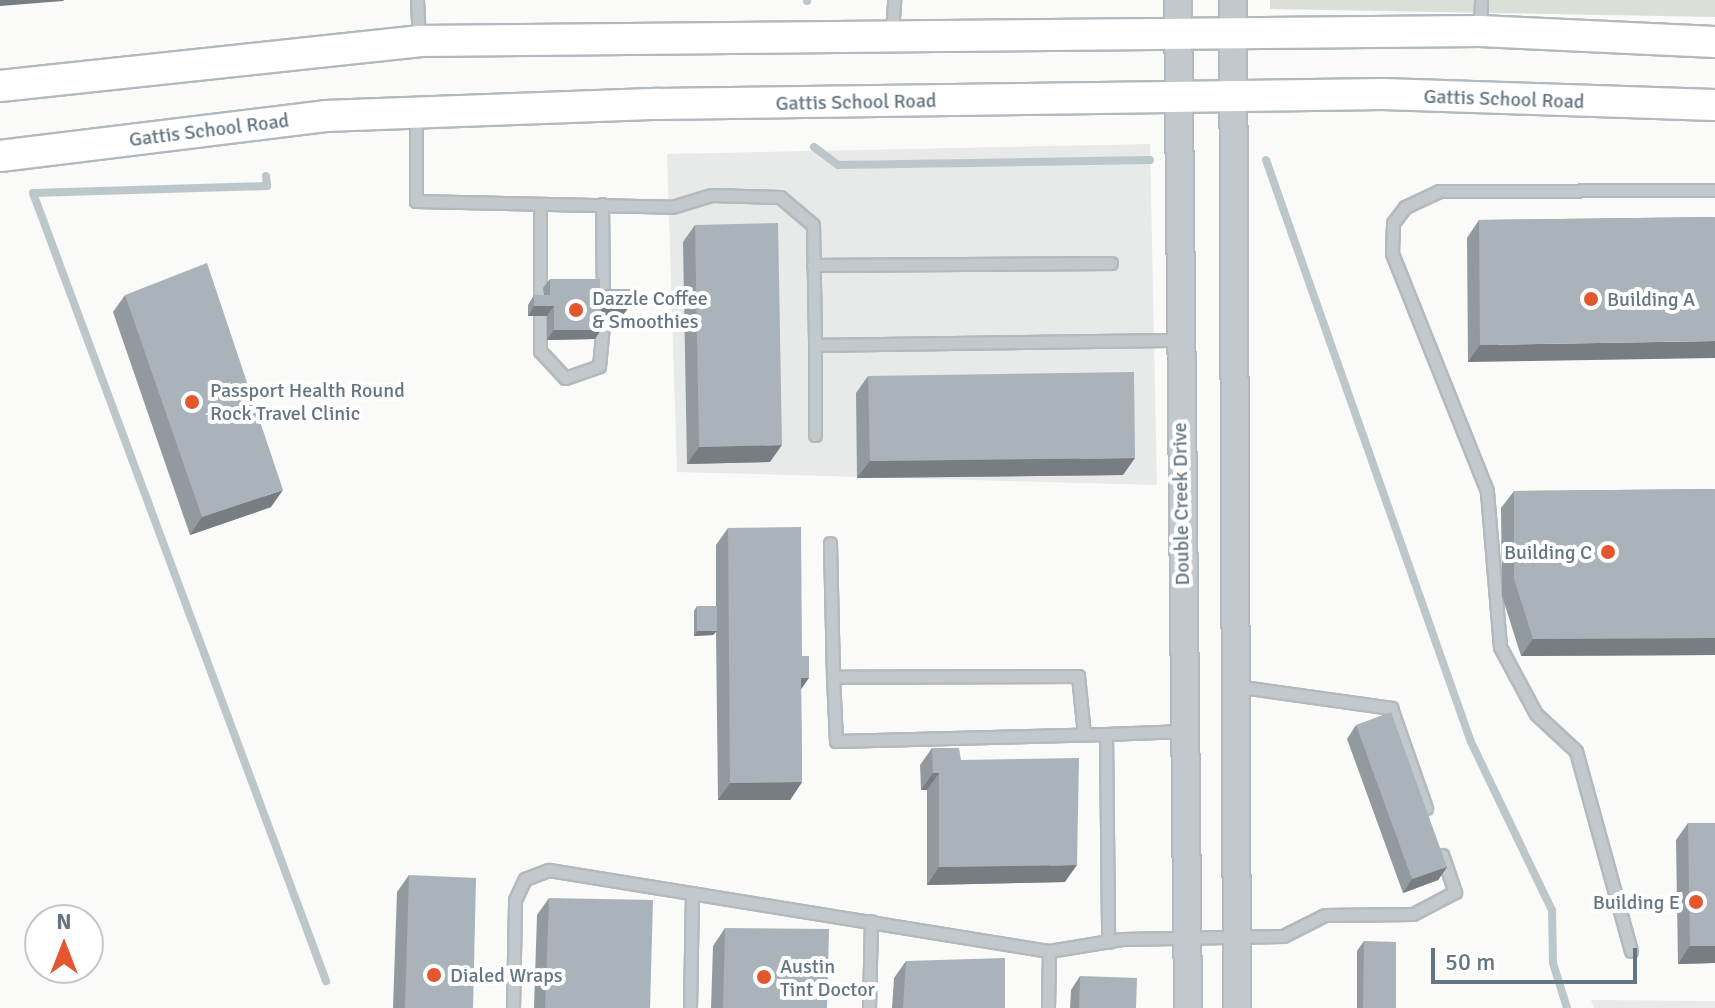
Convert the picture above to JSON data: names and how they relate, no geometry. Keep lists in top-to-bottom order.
{
  "streets": {
    "main road": ["Gattis School Road"],
    "street": ["Double Creek Drive"]
  },
  "crossings": [
    ["Gattis School Road", "Double Creek Drive"]
  ],
  "places": [
    "Building A",
    "Dazzle Coffee & Smoothies",
    "Passport Health Round Rock Travel Clinic",
    "Building C",
    "Building E",
    "Dialed Wraps",
    "Austin Tint Doctor"
  ],
  "scale_bar": "50 m",
  "north": "top"
}
